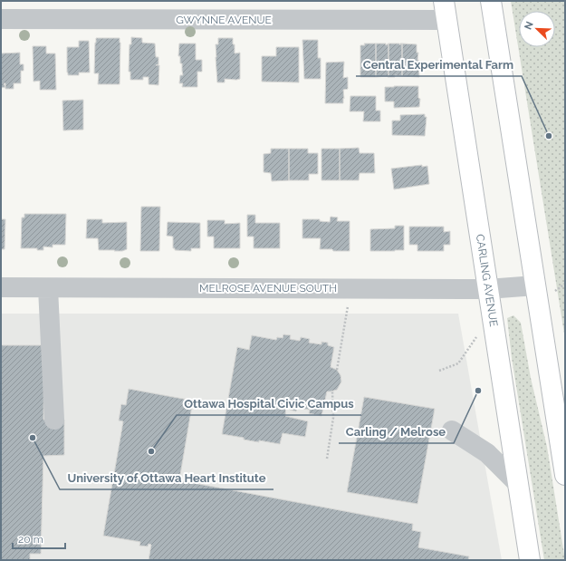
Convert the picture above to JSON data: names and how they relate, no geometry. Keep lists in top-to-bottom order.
{
  "streets": {
    "main road": ["CARLING AVENUE"],
    "street": ["GWYNNE AVENUE", "MELROSE AVENUE SOUTH"]
  },
  "crossings": [
    ["GWYNNE AVENUE", "CARLING AVENUE"],
    ["CARLING AVENUE", "MELROSE AVENUE SOUTH"]
  ],
  "places": [
    "Central Experimental Farm",
    "Carling / Melrose",
    "University of Ottawa Heart Institute",
    "Ottawa Hospital Civic Campus"
  ],
  "scale_bar": "20 m",
  "north": "top left"
}
